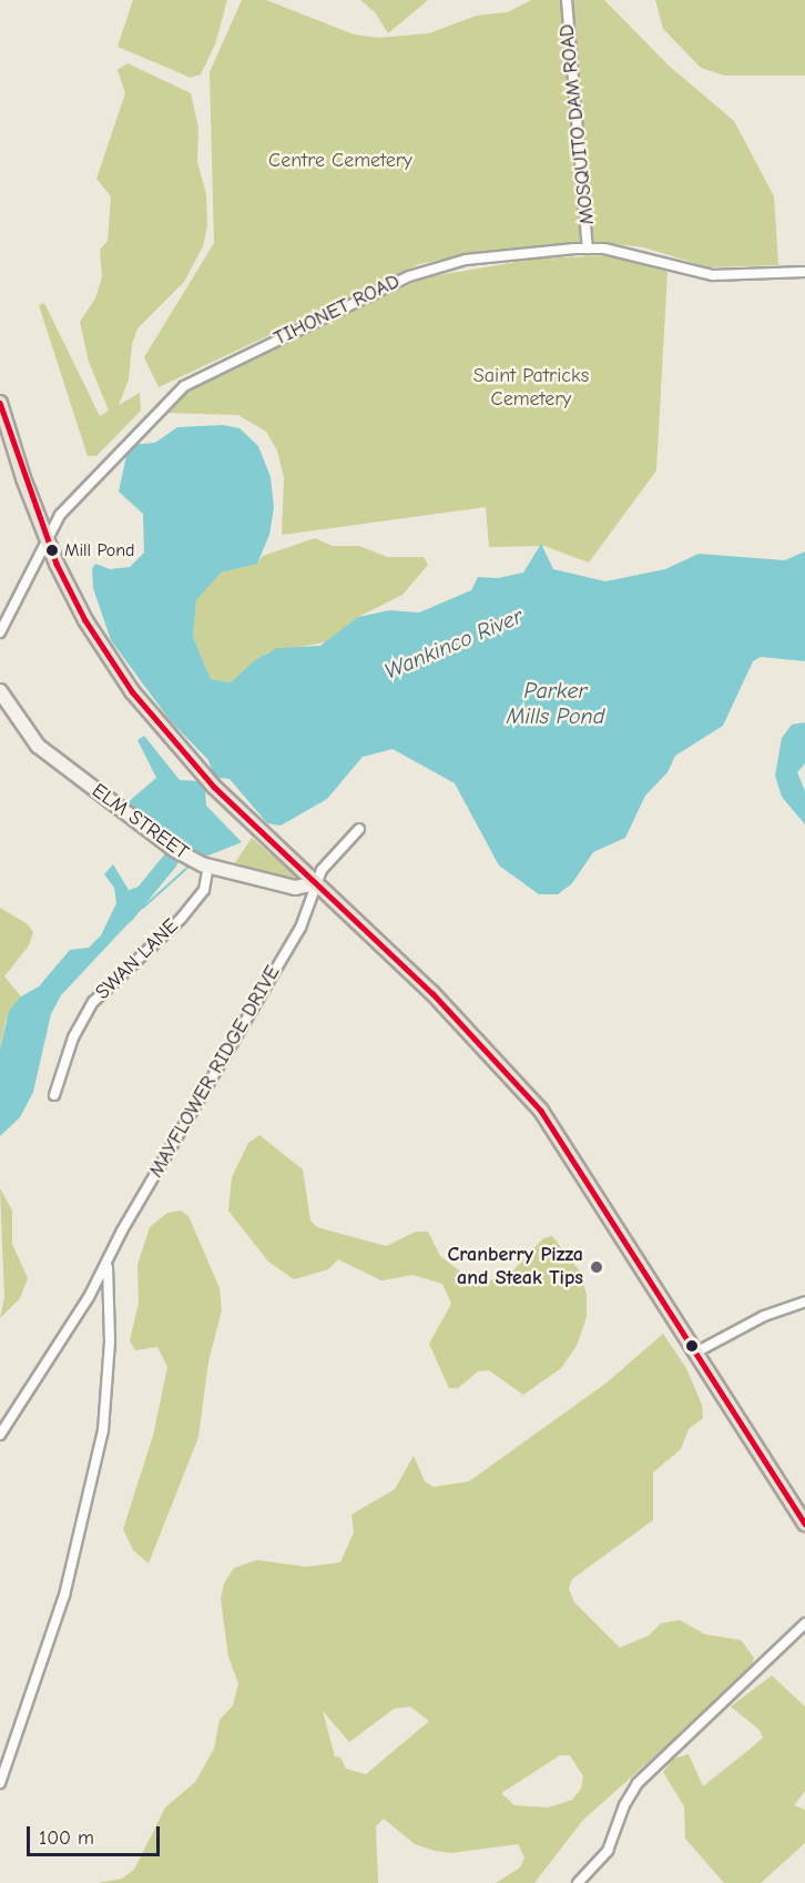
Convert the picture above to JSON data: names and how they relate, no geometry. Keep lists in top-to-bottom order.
{
  "streets": {
    "main road": ["ELM STREET"],
    "street": [
      "MOSQUITO DAM ROAD",
      "TIHONET ROAD",
      "SWAN LANE",
      "MAYFLOWER RIDGE DRIVE"
    ]
  },
  "crossings": [
    ["MOSQUITO DAM ROAD", "TIHONET ROAD"],
    ["ELM STREET", "SWAN LANE"],
    ["ELM STREET", "MAYFLOWER RIDGE DRIVE"]
  ],
  "water": ["Wankinco River", "Parker Mills Pond"],
  "parks": ["Centre Cemetery", "Saint Patricks Cemetery"],
  "places": ["Mill Pond", "Cranberry Pizza and Steak Tips"],
  "scale_bar": "100 m"
}
